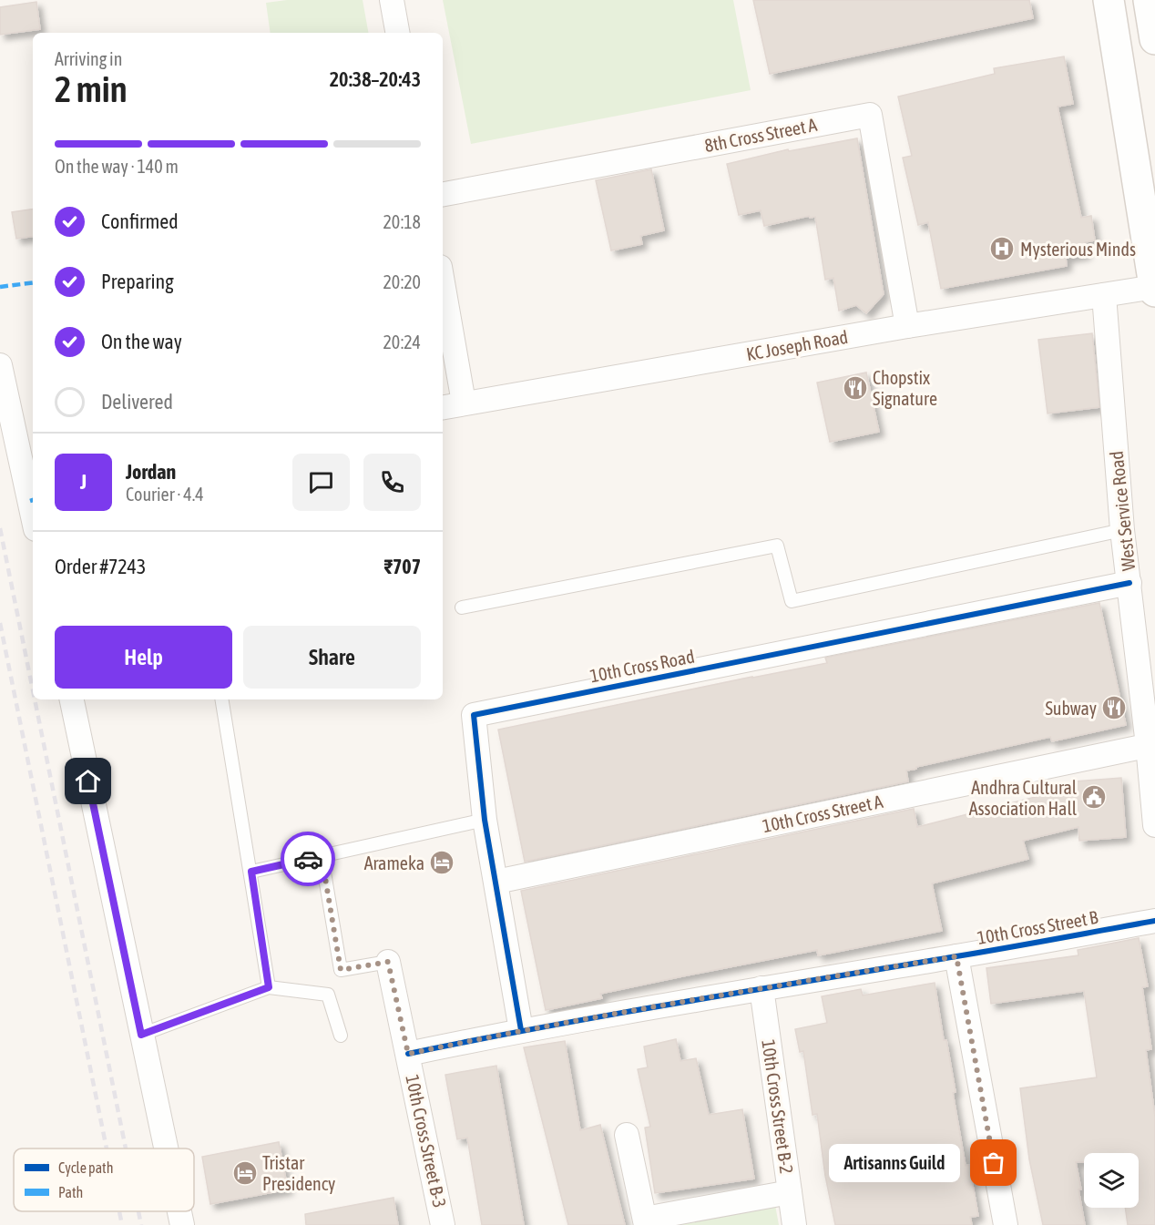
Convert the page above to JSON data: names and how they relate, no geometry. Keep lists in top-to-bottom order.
{
  "streets": {
    "street": [
      "8th Cross Street A",
      "KC Joseph Road",
      "West Service Road",
      "10th Cross Road",
      "10th Cross Street A",
      "10th Cross Street B",
      "10th Cross Street B-2",
      "10th Cross Street B-3"
    ]
  },
  "crossings": [
    ["8th Cross Street A", "KC Joseph Road"],
    ["KC Joseph Road", "West Service Road"],
    ["West Service Road", "10th Cross Road"],
    ["West Service Road", "10th Cross Street A"],
    ["10th Cross Road", "10th Cross Street A"],
    ["10th Cross Road", "10th Cross Street B"],
    ["10th Cross Street B", "10th Cross Street B-2"],
    ["10th Cross Street B", "10th Cross Street B-3"]
  ],
  "places": {
    "hospital": ["Mysterious Minds"],
    "restaurant": ["Chopstix Signature", "Subway"],
    "public building": ["Andhra Cultural Association Hall"],
    "hotel": ["Arameka", "Tristar Presidency"],
    "other": ["Artisanns Guild"]
  },
  "legend": ["Cycle path", "Path"],
  "page": {
    "heading": ["2 min", "Arriving in", "20:38–20:43"],
    "panel": [
      "Jordan",
      "Courier · 4.4",
      "Order #7243",
      "₹707"
    ],
    "bar": "On the way · 140 m",
    "list": [
      ["Confirmed", "20:18"],
      ["Preparing", "20:20"],
      ["On the way", "20:24"],
      "Delivered"
    ],
    "round": "J",
    "buttons": ["Help", "Share"],
    "bubble": "Artisanns Guild"
  }
}
